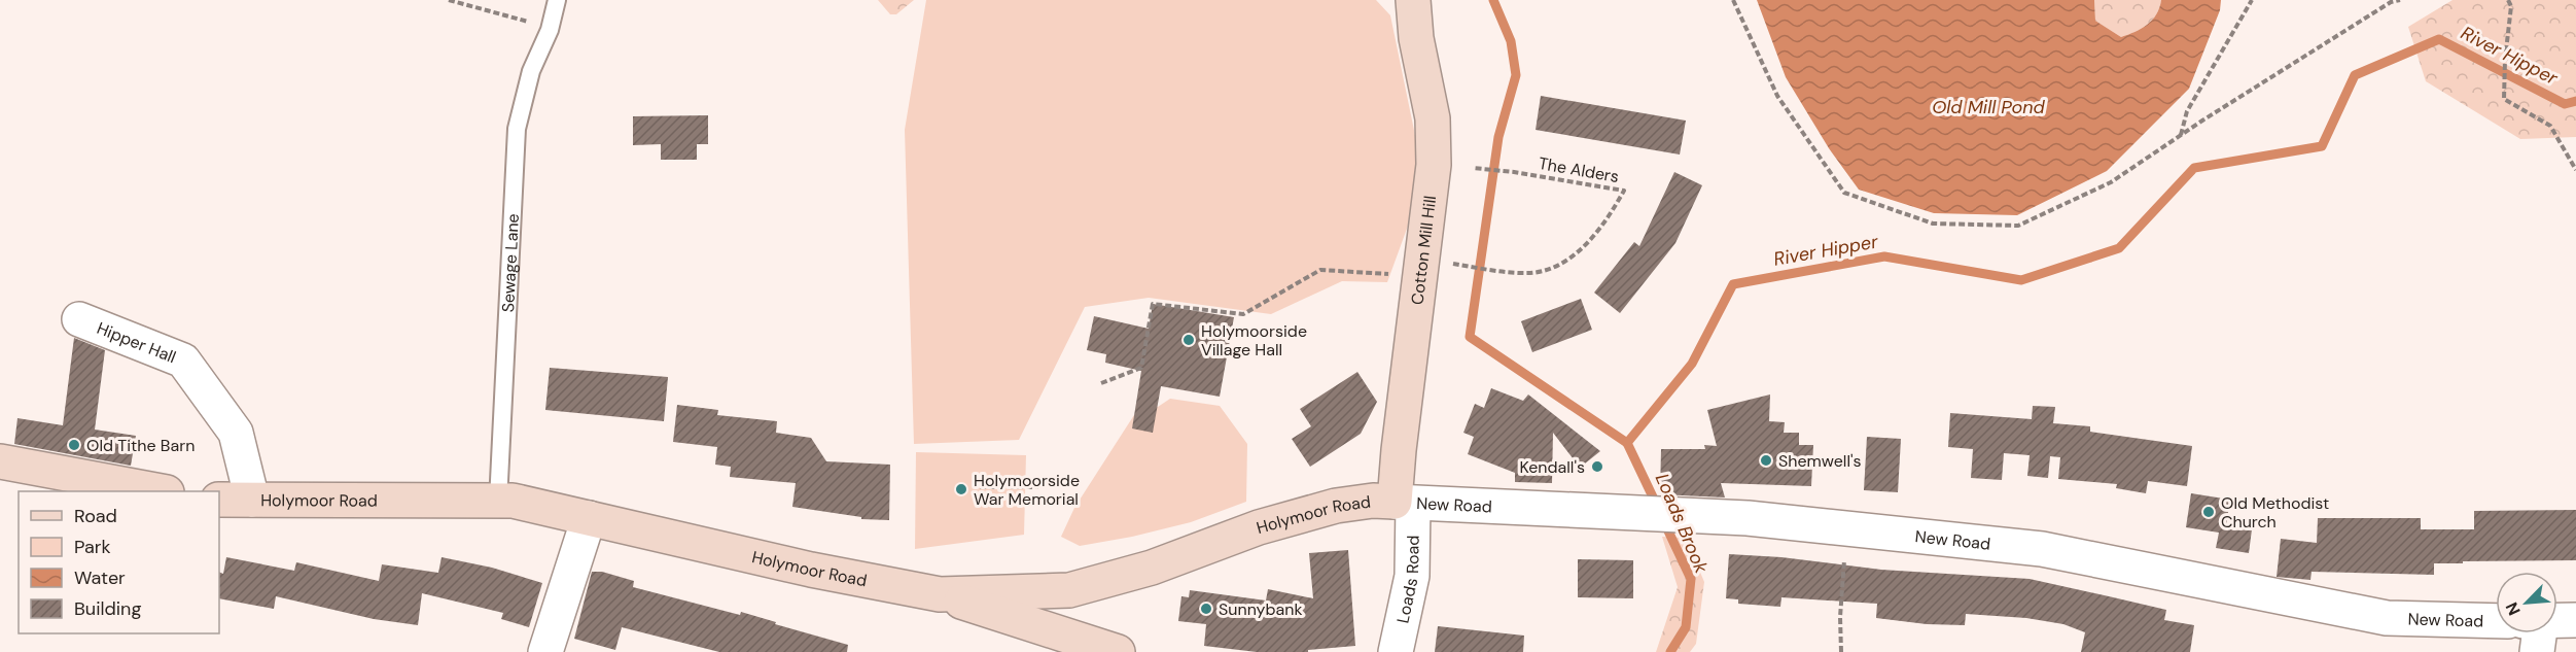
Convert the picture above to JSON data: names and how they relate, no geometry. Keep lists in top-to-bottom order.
{
  "streets": {
    "street": [
      "Cotton Mill Hill",
      "Hipper Hall",
      "Holymoor Road",
      "New Road",
      "Loads Road"
    ],
    "lane": ["Sewage Lane"],
    "path": ["The Alders"]
  },
  "crossings": [
    ["Cotton Mill Hill", "Holymoor Road"],
    ["Cotton Mill Hill", "New Road"],
    ["Cotton Mill Hill", "Loads Road"],
    ["Sewage Lane", "Holymoor Road"],
    ["Hipper Hall", "Holymoor Road"],
    ["Holymoor Road", "New Road"],
    ["Holymoor Road", "Loads Road"],
    ["New Road", "Loads Road"]
  ],
  "water": ["River Hipper", "Old Mill Pond", "Loads Brook"],
  "places": [
    "Holymoorside Village Hall",
    "Old Tithe Barn",
    "Shemwell's",
    "Kendall's",
    "Holymoorside War Memorial",
    "Old Methodist Church",
    "Sunnybank"
  ],
  "legend": [
    "Road",
    "Park",
    "Water",
    "Building"
  ],
  "north": "bottom left"
}
